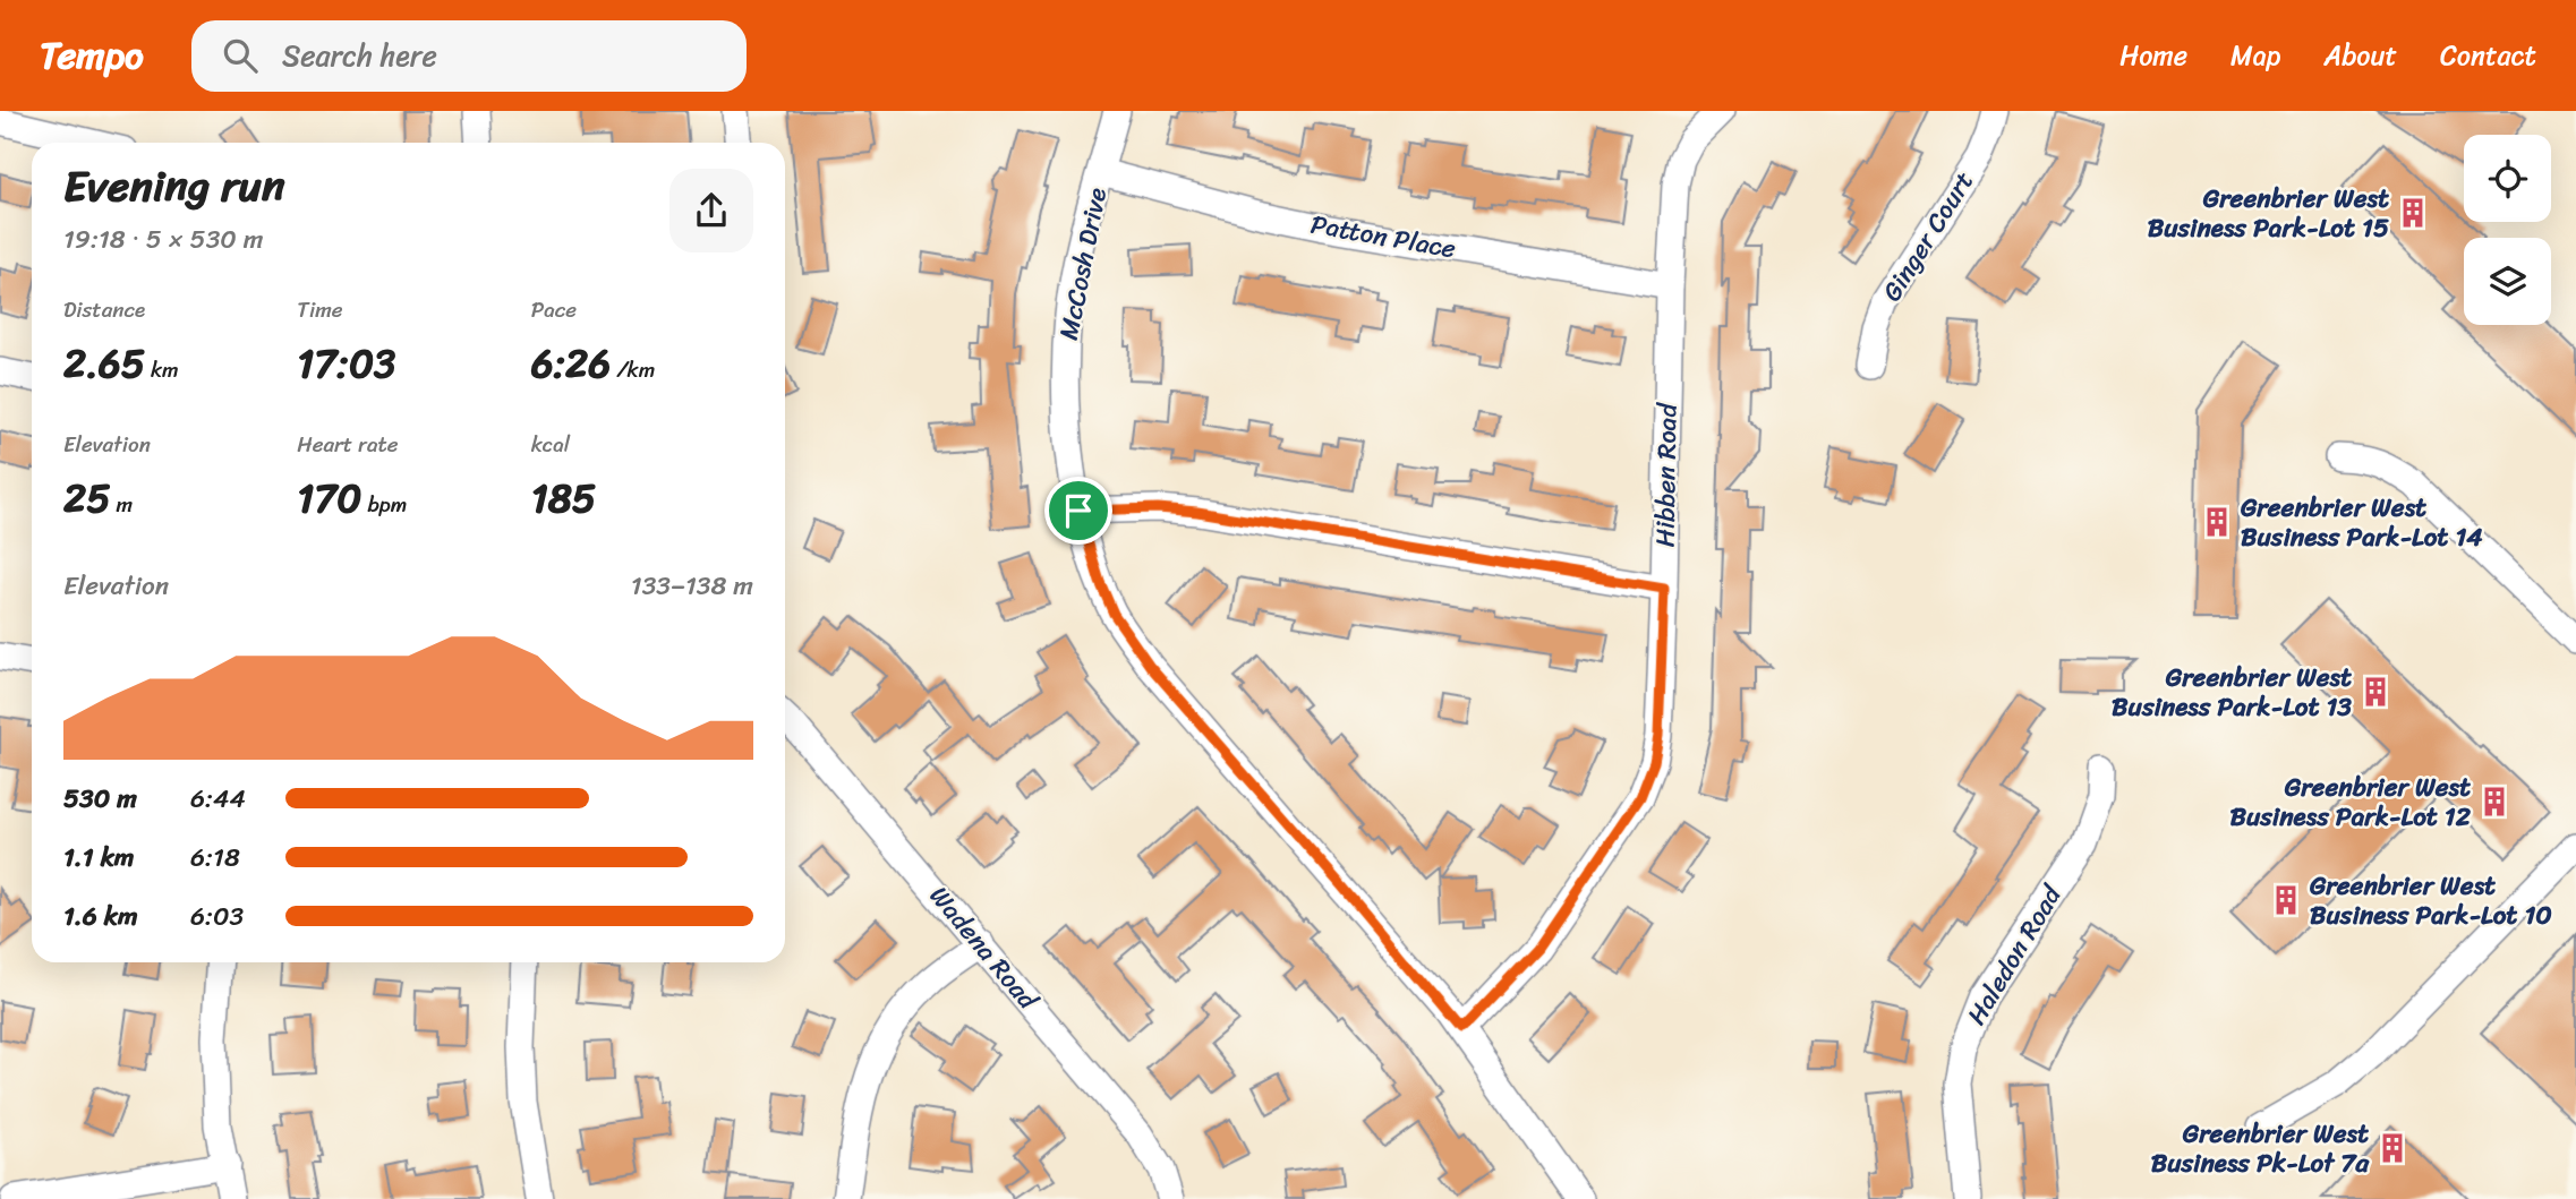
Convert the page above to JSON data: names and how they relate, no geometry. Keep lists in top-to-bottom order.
{
  "streets": {
    "street": [
      "Patton Place",
      "Ginger Court",
      "McCosh Drive",
      "Hibben Road",
      "Wadena Road",
      "Haledon Road"
    ]
  },
  "crossings": [
    ["Patton Place", "McCosh Drive"],
    ["Patton Place", "Hibben Road"],
    ["McCosh Drive", "Hibben Road"]
  ],
  "places": {
    "building": [
      "Greenbrier West Business Park-Lot 15",
      "Greenbrier West Business Park-Lot 14",
      "Greenbrier West Business Park-Lot 13",
      "Greenbrier West Business Park-Lot 12",
      "Greenbrier West Business Park-Lot 10",
      "Greenbrier West Business Pk-Lot 7a"
    ]
  },
  "page": {
    "header": "Tempo",
    "search": "Search here",
    "nav": [
      "Home",
      "Map",
      "About",
      "Contact"
    ],
    "heading": ["Evening run", "19:18 · 5 × 530 m"],
    "stats": [
      ["Distance", "2.65 km"],
      ["Time", "17:03"],
      ["Pace", "6:26 /km"],
      ["Elevation", "25 m"],
      ["Heart rate", "170 bpm"],
      ["kcal", "185"]
    ],
    "chart": ["Elevation", "133–138 m"],
    "list": [
      {
        "name": "530 m",
        "note": "6:44"
      },
      {
        "name": "1.1 km",
        "note": "6:18"
      },
      {
        "name": "1.6 km",
        "note": "6:03"
      }
    ]
  }
}
